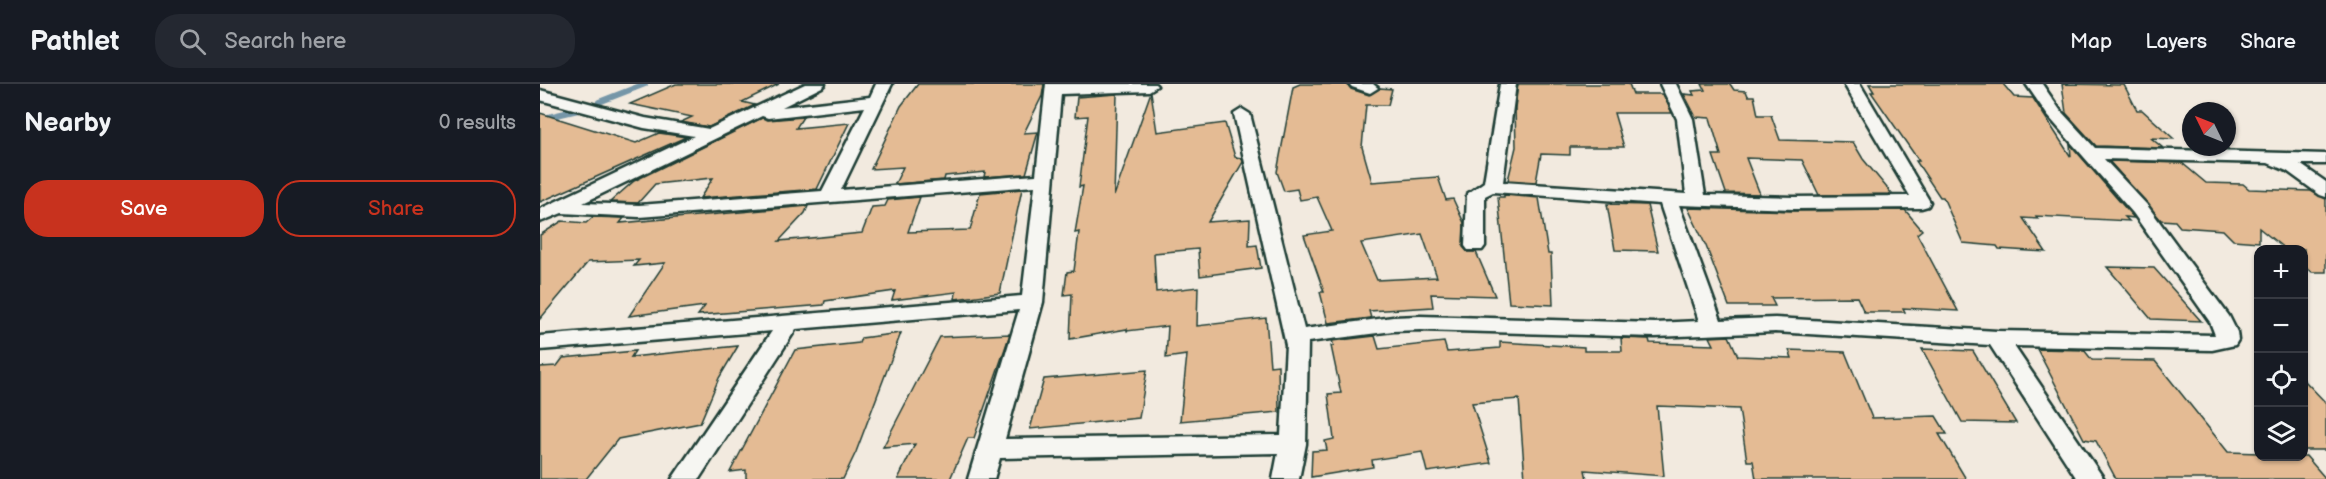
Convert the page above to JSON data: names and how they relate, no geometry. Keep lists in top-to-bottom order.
{
  "north": "top left",
  "page": {
    "header": "Pathlet",
    "search": "Search here",
    "nav": ["Map", "Layers", "Share"],
    "heading": ["Nearby", "0 results"],
    "buttons": ["Save", "Share"],
    "map_buttons": ["+", "−"]
  }
}
